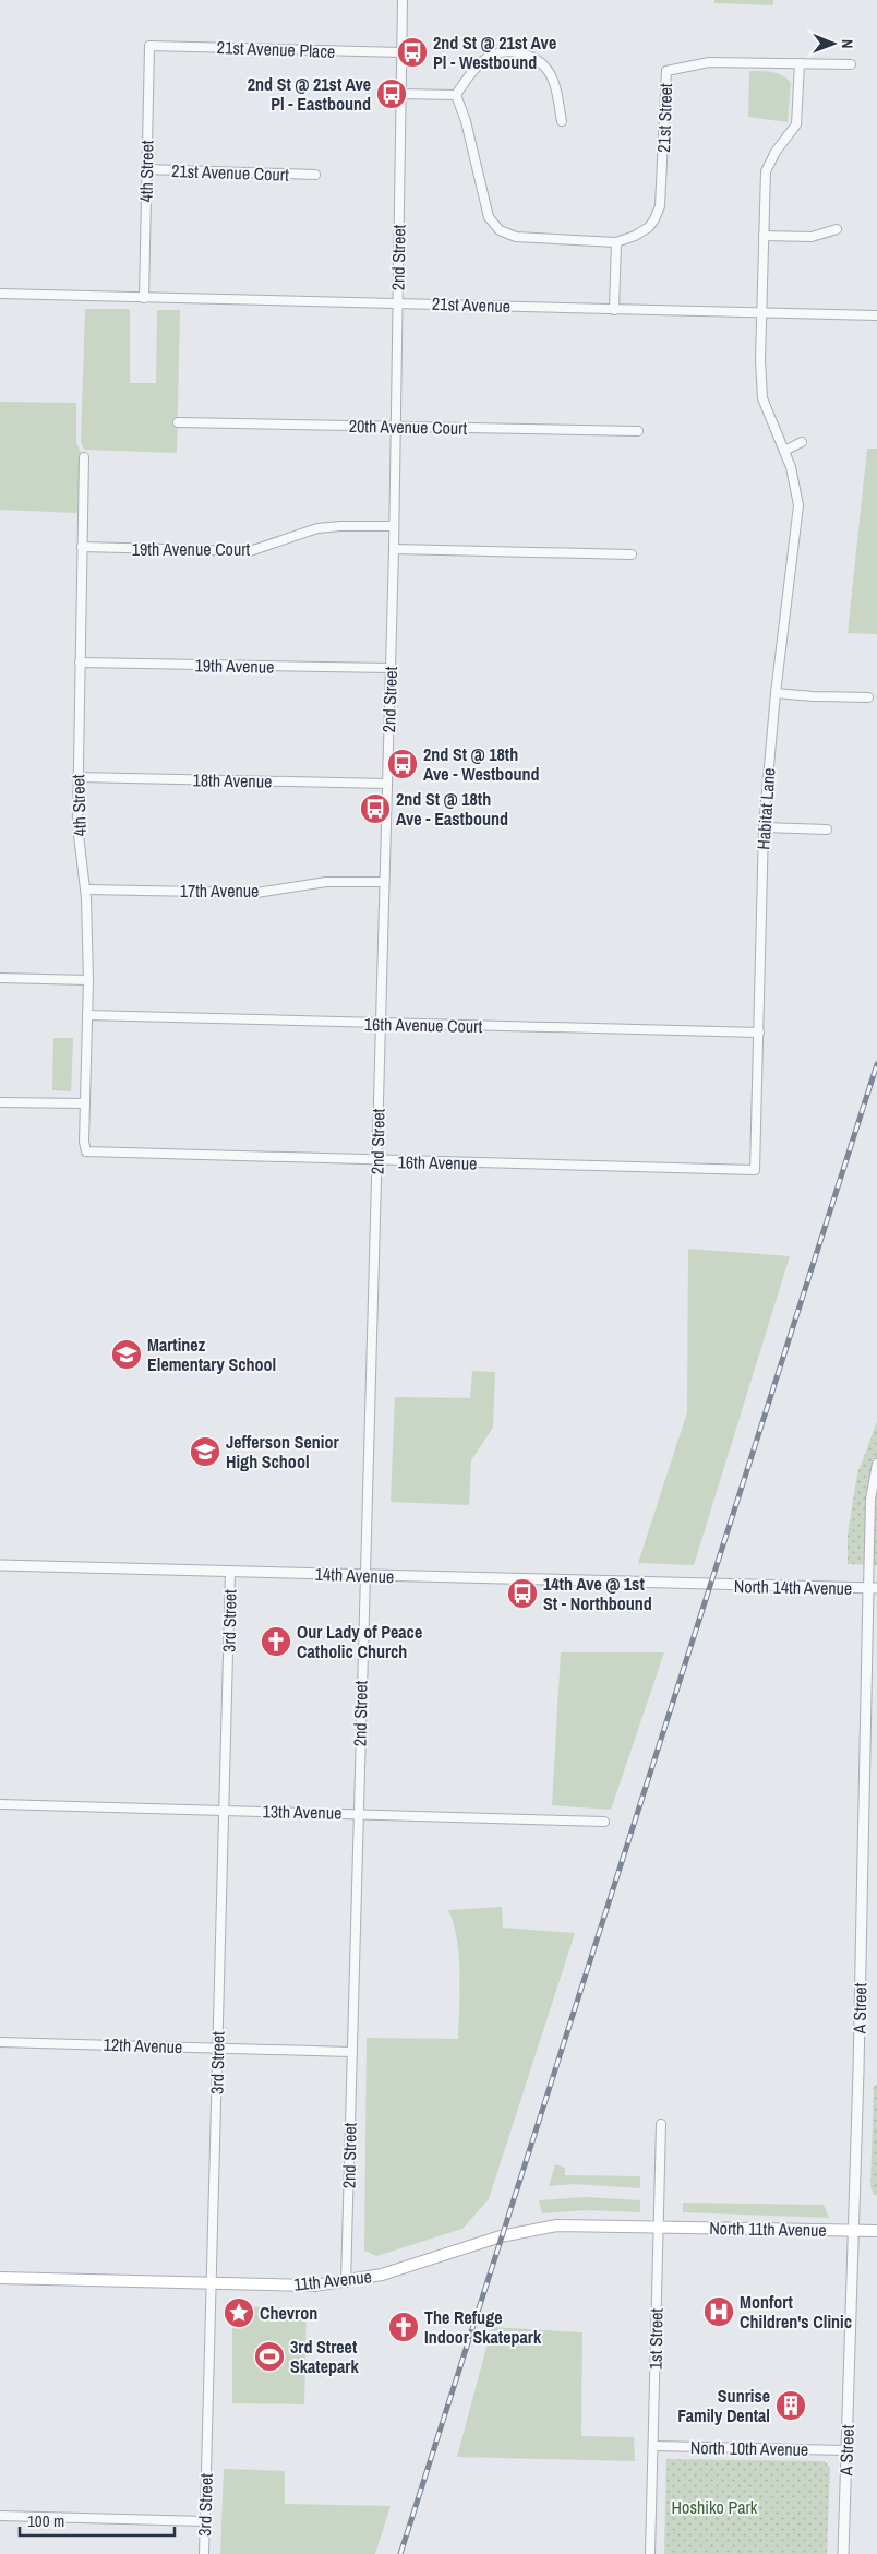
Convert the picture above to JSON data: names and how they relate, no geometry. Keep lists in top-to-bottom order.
{
  "streets": {
    "main road": ["North 11th Avenue", "11th Avenue"],
    "street": [
      "21st Avenue Place",
      "21st Street",
      "4th Street",
      "21st Avenue Court",
      "2nd Street",
      "21st Avenue",
      "20th Avenue Court",
      "19th Avenue Court",
      "19th Avenue",
      "18th Avenue",
      "Habitat Lane",
      "17th Avenue",
      "16th Avenue Court",
      "16th Avenue",
      "14th Avenue",
      "North 14th Avenue",
      "3rd Street",
      "13th Avenue",
      "A Street",
      "12th Avenue",
      "1st Street",
      "North 10th Avenue"
    ]
  },
  "crossings": [
    ["21st Avenue Place", "4th Street"],
    ["21st Avenue Place", "2nd Street"],
    ["4th Street", "21st Avenue Court"],
    ["4th Street", "21st Avenue"],
    ["4th Street", "19th Avenue Court"],
    ["4th Street", "19th Avenue"],
    ["4th Street", "18th Avenue"],
    ["4th Street", "17th Avenue"],
    ["4th Street", "16th Avenue Court"],
    ["4th Street", "16th Avenue"],
    ["2nd Street", "21st Avenue"],
    ["2nd Street", "20th Avenue Court"],
    ["2nd Street", "19th Avenue Court"],
    ["2nd Street", "19th Avenue"],
    ["2nd Street", "18th Avenue"],
    ["2nd Street", "17th Avenue"],
    ["2nd Street", "16th Avenue Court"],
    ["2nd Street", "16th Avenue"],
    ["2nd Street", "14th Avenue"],
    ["2nd Street", "13th Avenue"],
    ["2nd Street", "12th Avenue"],
    ["2nd Street", "11th Avenue"],
    ["21st Avenue", "Habitat Lane"],
    ["Habitat Lane", "16th Avenue Court"],
    ["Habitat Lane", "16th Avenue"],
    ["14th Avenue", "North 14th Avenue"],
    ["14th Avenue", "3rd Street"],
    ["North 14th Avenue", "A Street"],
    ["3rd Street", "13th Avenue"],
    ["3rd Street", "12th Avenue"],
    ["3rd Street", "11th Avenue"],
    ["A Street", "North 11th Avenue"],
    ["A Street", "North 10th Avenue"],
    ["North 11th Avenue", "11th Avenue"],
    ["North 11th Avenue", "1st Street"],
    ["11th Avenue", "1st Street"],
    ["1st Street", "North 10th Avenue"]
  ],
  "parks": ["Hoshiko Park"],
  "places": {
    "bus stop": [
      "2nd St @ 21st Ave Pl - Westbound",
      "2nd St @ 21st Ave Pl - Eastbound",
      "2nd St @ 18th Ave - Westbound",
      "2nd St @ 18th Ave - Eastbound",
      "14th Ave @ 1st St - Northbound"
    ],
    "school or university": ["Martinez Elementary School", "Jefferson Senior High School"],
    "church": ["Our Lady of Peace Catholic Church", "The Refuge Indoor Skatepark"],
    "hospital": ["Monfort Children's Clinic"],
    "place": ["Chevron"],
    "sports": ["3rd Street Skatepark"],
    "building": ["Sunrise Family Dental"]
  },
  "scale_bar": "100 m",
  "north": "right"
}
